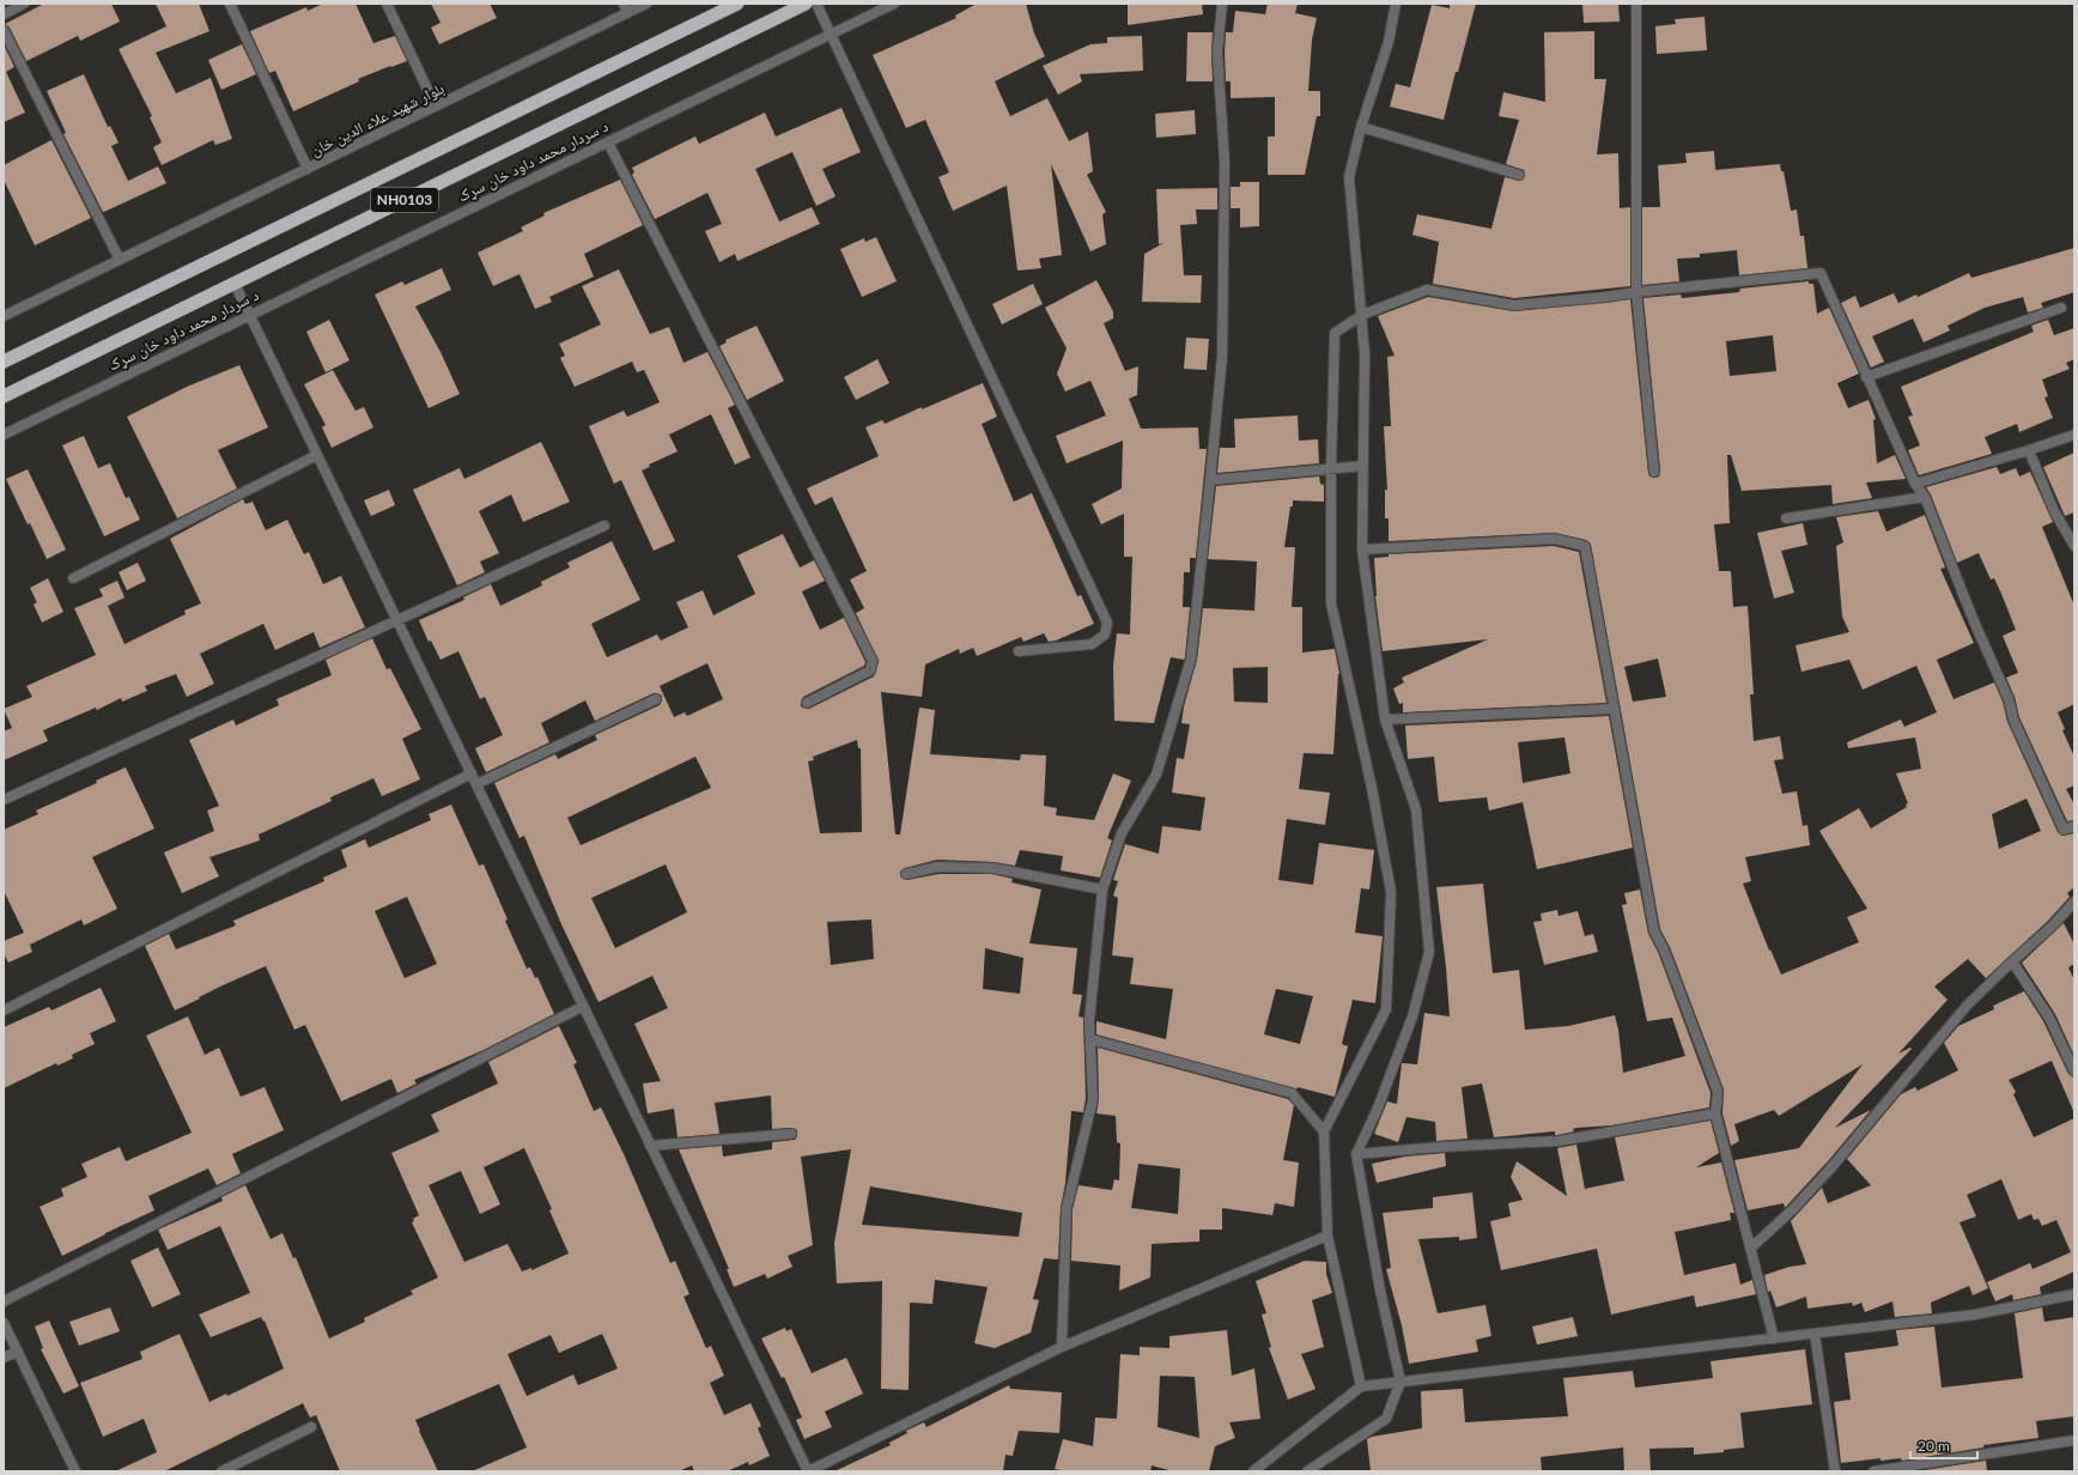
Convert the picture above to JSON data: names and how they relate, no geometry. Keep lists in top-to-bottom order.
{
  "streets": {
    "highway": ["د سردار محمد داود خان سړک", "NH0103"],
    "street": ["بلوار شهید علاء الدین خان"]
  },
  "scale_bar": "20 m"
}
